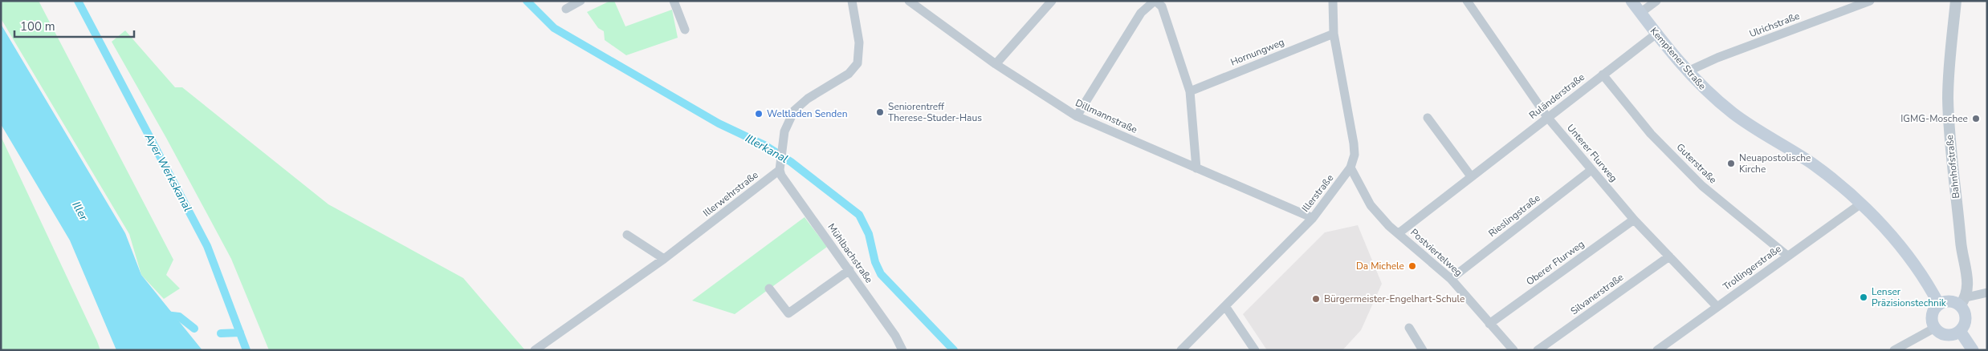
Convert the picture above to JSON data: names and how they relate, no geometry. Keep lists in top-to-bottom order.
{
  "streets": {
    "main road": ["Kemptener Straße"],
    "street": [
      "Ulrichstraße",
      "Hornungweg",
      "Ruländerstraße",
      "Dillmannstraße",
      "Unterer Flurweg",
      "Guterstraße",
      "Bahnhofstraße",
      "Illerstraße",
      "Illerwehrstraße",
      "Rieslingstraße",
      "Postviertelweg",
      "Mühlbachstraße",
      "Oberer Flurweg",
      "Trollingerstraße",
      "Silvanerstraße"
    ]
  },
  "crossings": [
    ["Ulrichstraße", "Kemptener Straße"],
    ["Hornungweg", "Illerstraße"],
    ["Kemptener Straße", "Ruländerstraße"],
    ["Kemptener Straße", "Bahnhofstraße"],
    ["Kemptener Straße", "Trollingerstraße"],
    ["Ruländerstraße", "Unterer Flurweg"],
    ["Ruländerstraße", "Guterstraße"],
    ["Ruländerstraße", "Postviertelweg"],
    ["Dillmannstraße", "Illerstraße"],
    ["Unterer Flurweg", "Rieslingstraße"],
    ["Unterer Flurweg", "Oberer Flurweg"],
    ["Unterer Flurweg", "Trollingerstraße"],
    ["Unterer Flurweg", "Silvanerstraße"],
    ["Guterstraße", "Trollingerstraße"],
    ["Illerstraße", "Postviertelweg"],
    ["Illerwehrstraße", "Mühlbachstraße"],
    ["Rieslingstraße", "Postviertelweg"],
    ["Postviertelweg", "Oberer Flurweg"]
  ],
  "water": ["Illerkanal", "Ayer Werkskanal", "Iller"],
  "places": [
    "Seniorentreff Therese-Studer-Haus",
    "Weltladen Senden",
    "IGMG-Moschee",
    "Neuapostolische Kirche",
    "Da Michele",
    "Lenser Präzisionstechnik",
    "Bürgermeister-Engelhart-Schule"
  ],
  "scale_bar": "100 m"
}
